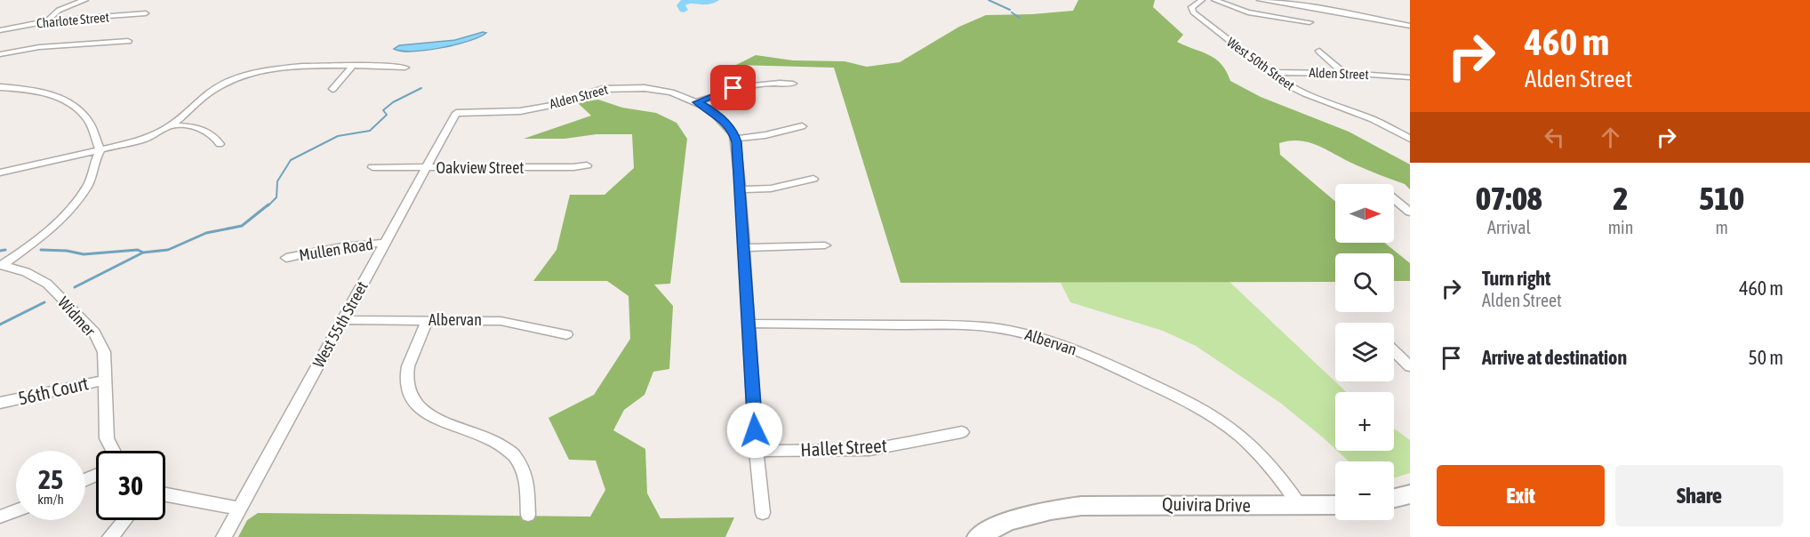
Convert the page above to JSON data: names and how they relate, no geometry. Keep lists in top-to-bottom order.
{
  "streets": {
    "main road": ["Quivira Drive"],
    "street": [
      "Charlote Street",
      "West 50th Street",
      "Alden Street",
      "Oakview Street",
      "Mullen Road",
      "Widmer",
      "Albervan",
      "West 55th Street",
      "56th Court",
      "Hallet Street"
    ]
  },
  "crossings": [
    ["West 50th Street", "Alden Street"],
    ["Alden Street", "West 55th Street"],
    ["Oakview Street", "West 55th Street"],
    ["Mullen Road", "West 55th Street"],
    ["Widmer", "56th Court"],
    ["Albervan", "West 55th Street"],
    ["Albervan", "Quivira Drive"]
  ],
  "north": "right",
  "page": {
    "turn": ["460 m", "Alden Street"],
    "eta": [
      "07:08",
      "Arrival",
      "2",
      "min",
      "510",
      "m"
    ],
    "map_buttons": ["+", "−"],
    "list": [
      {
        "name": "Turn right",
        "note": "Alden Street",
        "value": "460 m"
      },
      {
        "name": "Arrive at destination",
        "value": "50 m"
      }
    ],
    "speed": "25 km/h",
    "limit": "30",
    "buttons": ["Exit", "Share"]
  }
}
